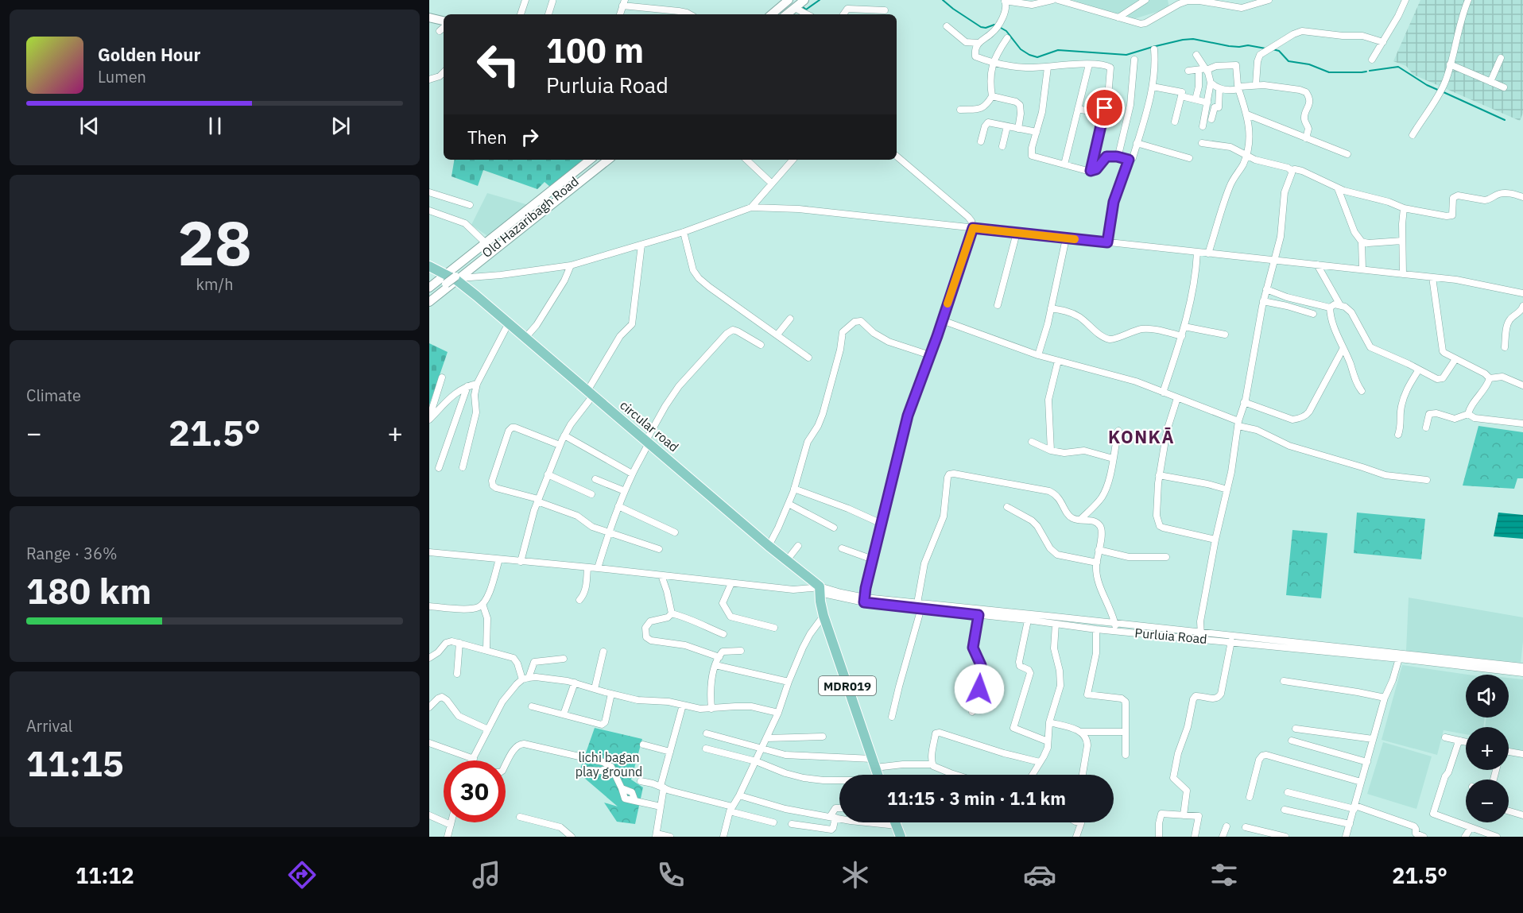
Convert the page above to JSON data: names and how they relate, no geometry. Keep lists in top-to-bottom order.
{
  "streets": {
    "main road": ["circular road", "MDR019"],
    "street": ["Old Hazaribagh Road", "Purluia Road"]
  },
  "crossings": [
    ["Old Hazaribagh Road", "circular road"],
    ["circular road", "Purluia Road"],
    ["circular road", "MDR019"],
    ["Purluia Road", "MDR019"]
  ],
  "districts": ["KONKĀ"],
  "parks": ["lichi bagan play ground"],
  "page": {
    "turn": ["100 m", "Purluia Road"],
    "song": ["Golden Hour", "Lumen"],
    "then": "Then",
    "tile": [
      ["28", "km/h"],
      "Climate",
      ["Range · 36%", "180 km"],
      ["Arrival", "11:15"]
    ],
    "heat": ["−", "21.5°", "+"],
    "map_buttons": ["+", "−"],
    "limit": "30",
    "trip": "11:15 · 3 min · 1.1 km",
    "tabs": ["11:12", "21.5°"]
  }
}
